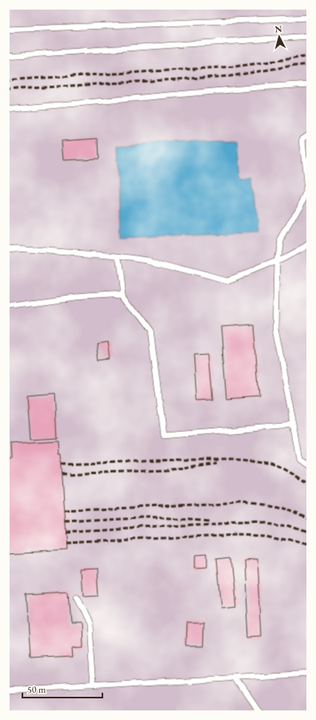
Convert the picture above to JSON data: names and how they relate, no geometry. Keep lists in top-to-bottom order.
{
  "scale_bar": "50 m",
  "north": "top"
}
